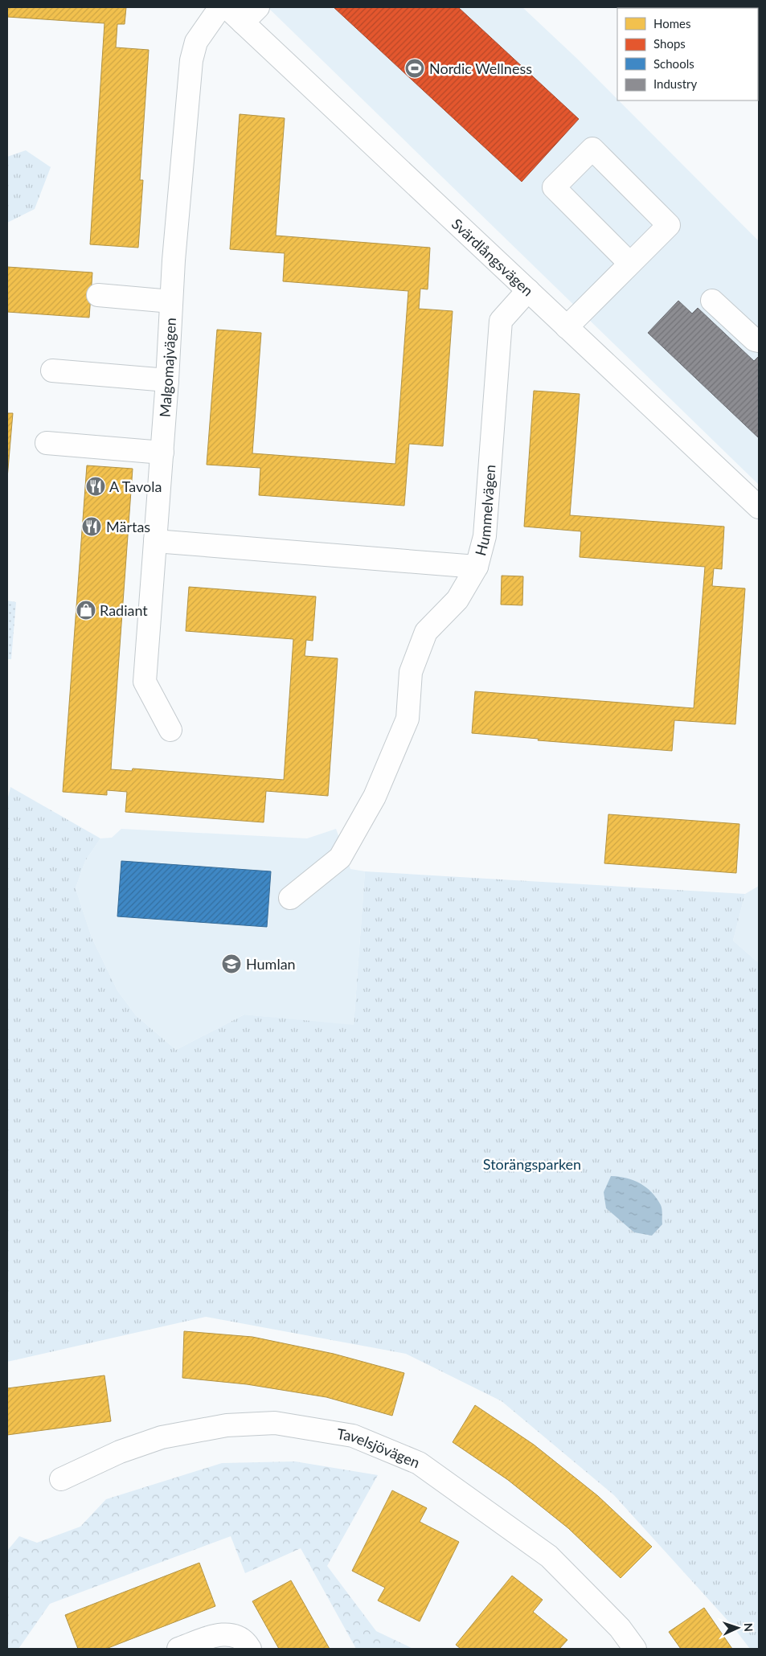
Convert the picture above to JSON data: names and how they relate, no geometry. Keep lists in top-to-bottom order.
{
  "streets": {
    "street": [
      "Svärdlångsvägen",
      "Malgomajvägen",
      "Hummelvägen",
      "Tavelsjövägen"
    ]
  },
  "crossings": [
    ["Svärdlångsvägen", "Hummelvägen"]
  ],
  "parks": ["Storängsparken"],
  "places": {
    "sports": ["Nordic Wellness"],
    "restaurant": ["A Tavola", "Märtas"],
    "shop": ["Radiant"],
    "school or university": ["Humlan"]
  },
  "legend": [
    "Homes",
    "Shops",
    "Schools",
    "Industry"
  ],
  "north": "right"
}
